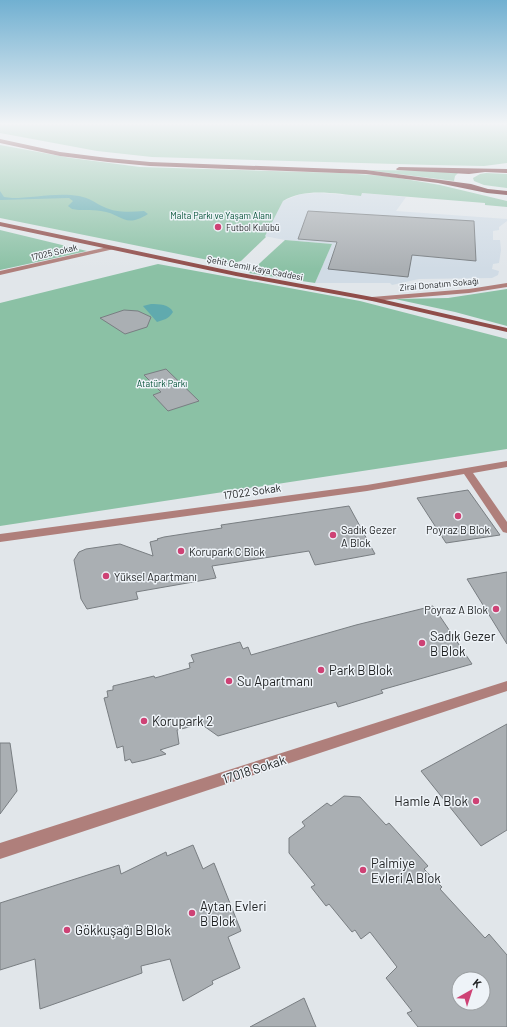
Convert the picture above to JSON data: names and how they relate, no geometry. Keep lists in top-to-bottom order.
{
  "streets": {
    "street": [
      "17025 Sokak",
      "Şehit Cemil Kaya Caddesi",
      "Zirai Donatım Sokağı",
      "17022 Sokak",
      "17018 Sokak"
    ]
  },
  "crossings": [
    ["17025 Sokak", "Şehit Cemil Kaya Caddesi"],
    ["Şehit Cemil Kaya Caddesi", "Zirai Donatım Sokağı"]
  ],
  "parks": ["Malta Parkı ve Yaşam Alanı", "Atatürk Parkı"],
  "places": [
    "Futbol Kulübü",
    "Poyraz B Blok",
    "Sadık Gezer A Blok",
    "Korupark C Blok",
    "Yüksel Apartmanı",
    "Poyraz A Blok",
    "Sadık Gezer B Blok",
    "Park B Blok",
    "Su Apartmanı",
    "Korupark 2",
    "Hamle A Blok",
    "Palmiye Evleri A Blok",
    "Aytan Evleri B Blok",
    "Gökkuşağı B Blok"
  ],
  "north": "top right"
}
